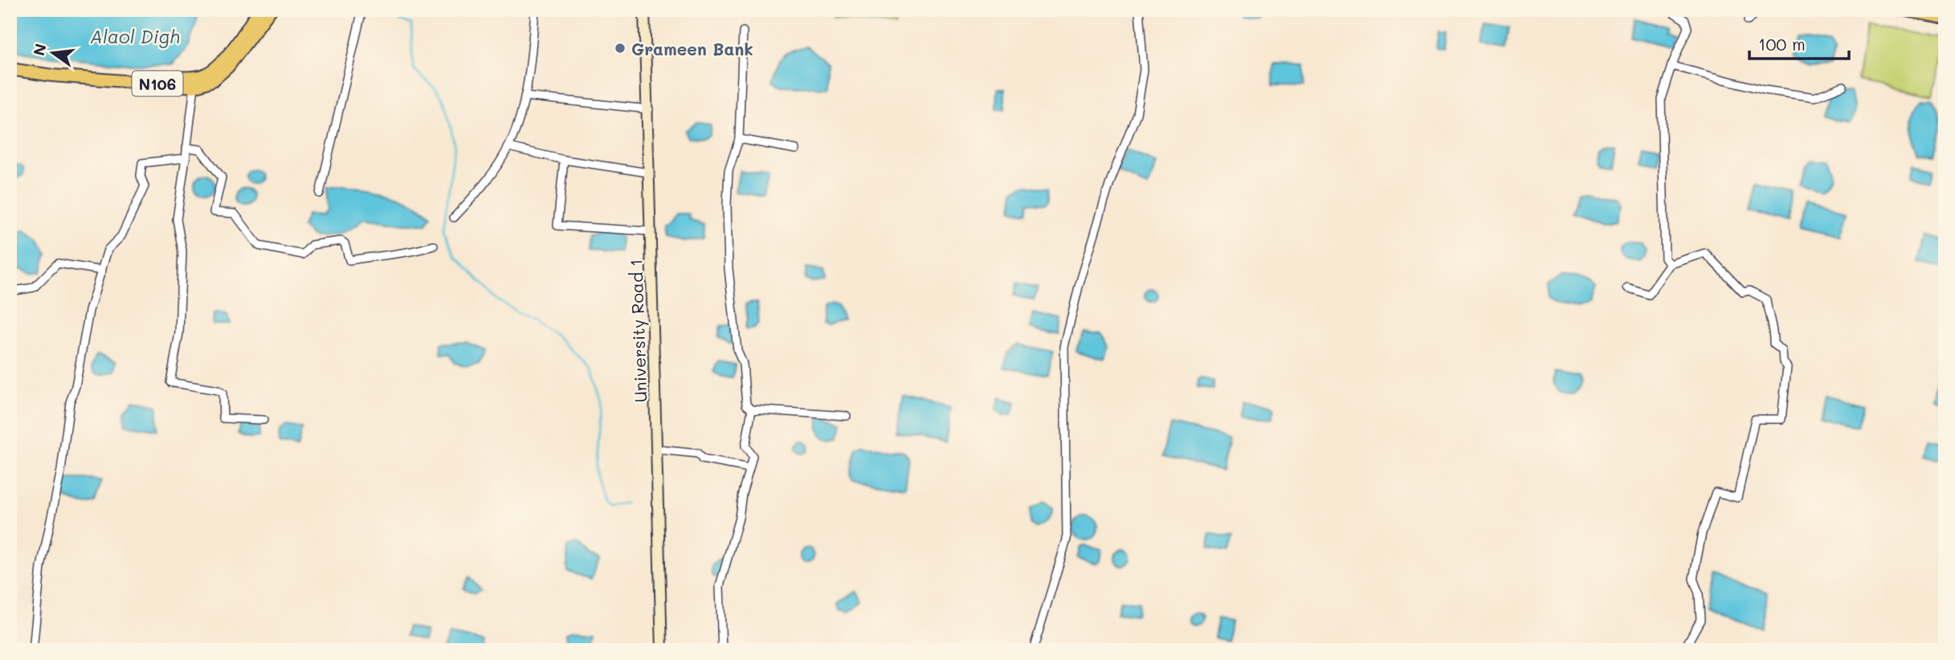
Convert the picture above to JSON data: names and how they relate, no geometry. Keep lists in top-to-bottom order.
{
  "streets": {
    "highway": ["N106"],
    "main road": ["University Road 1"]
  },
  "water": ["Alaol Digh"],
  "places": ["Grameen Bank"],
  "scale_bar": "100 m",
  "north": "left"
}
